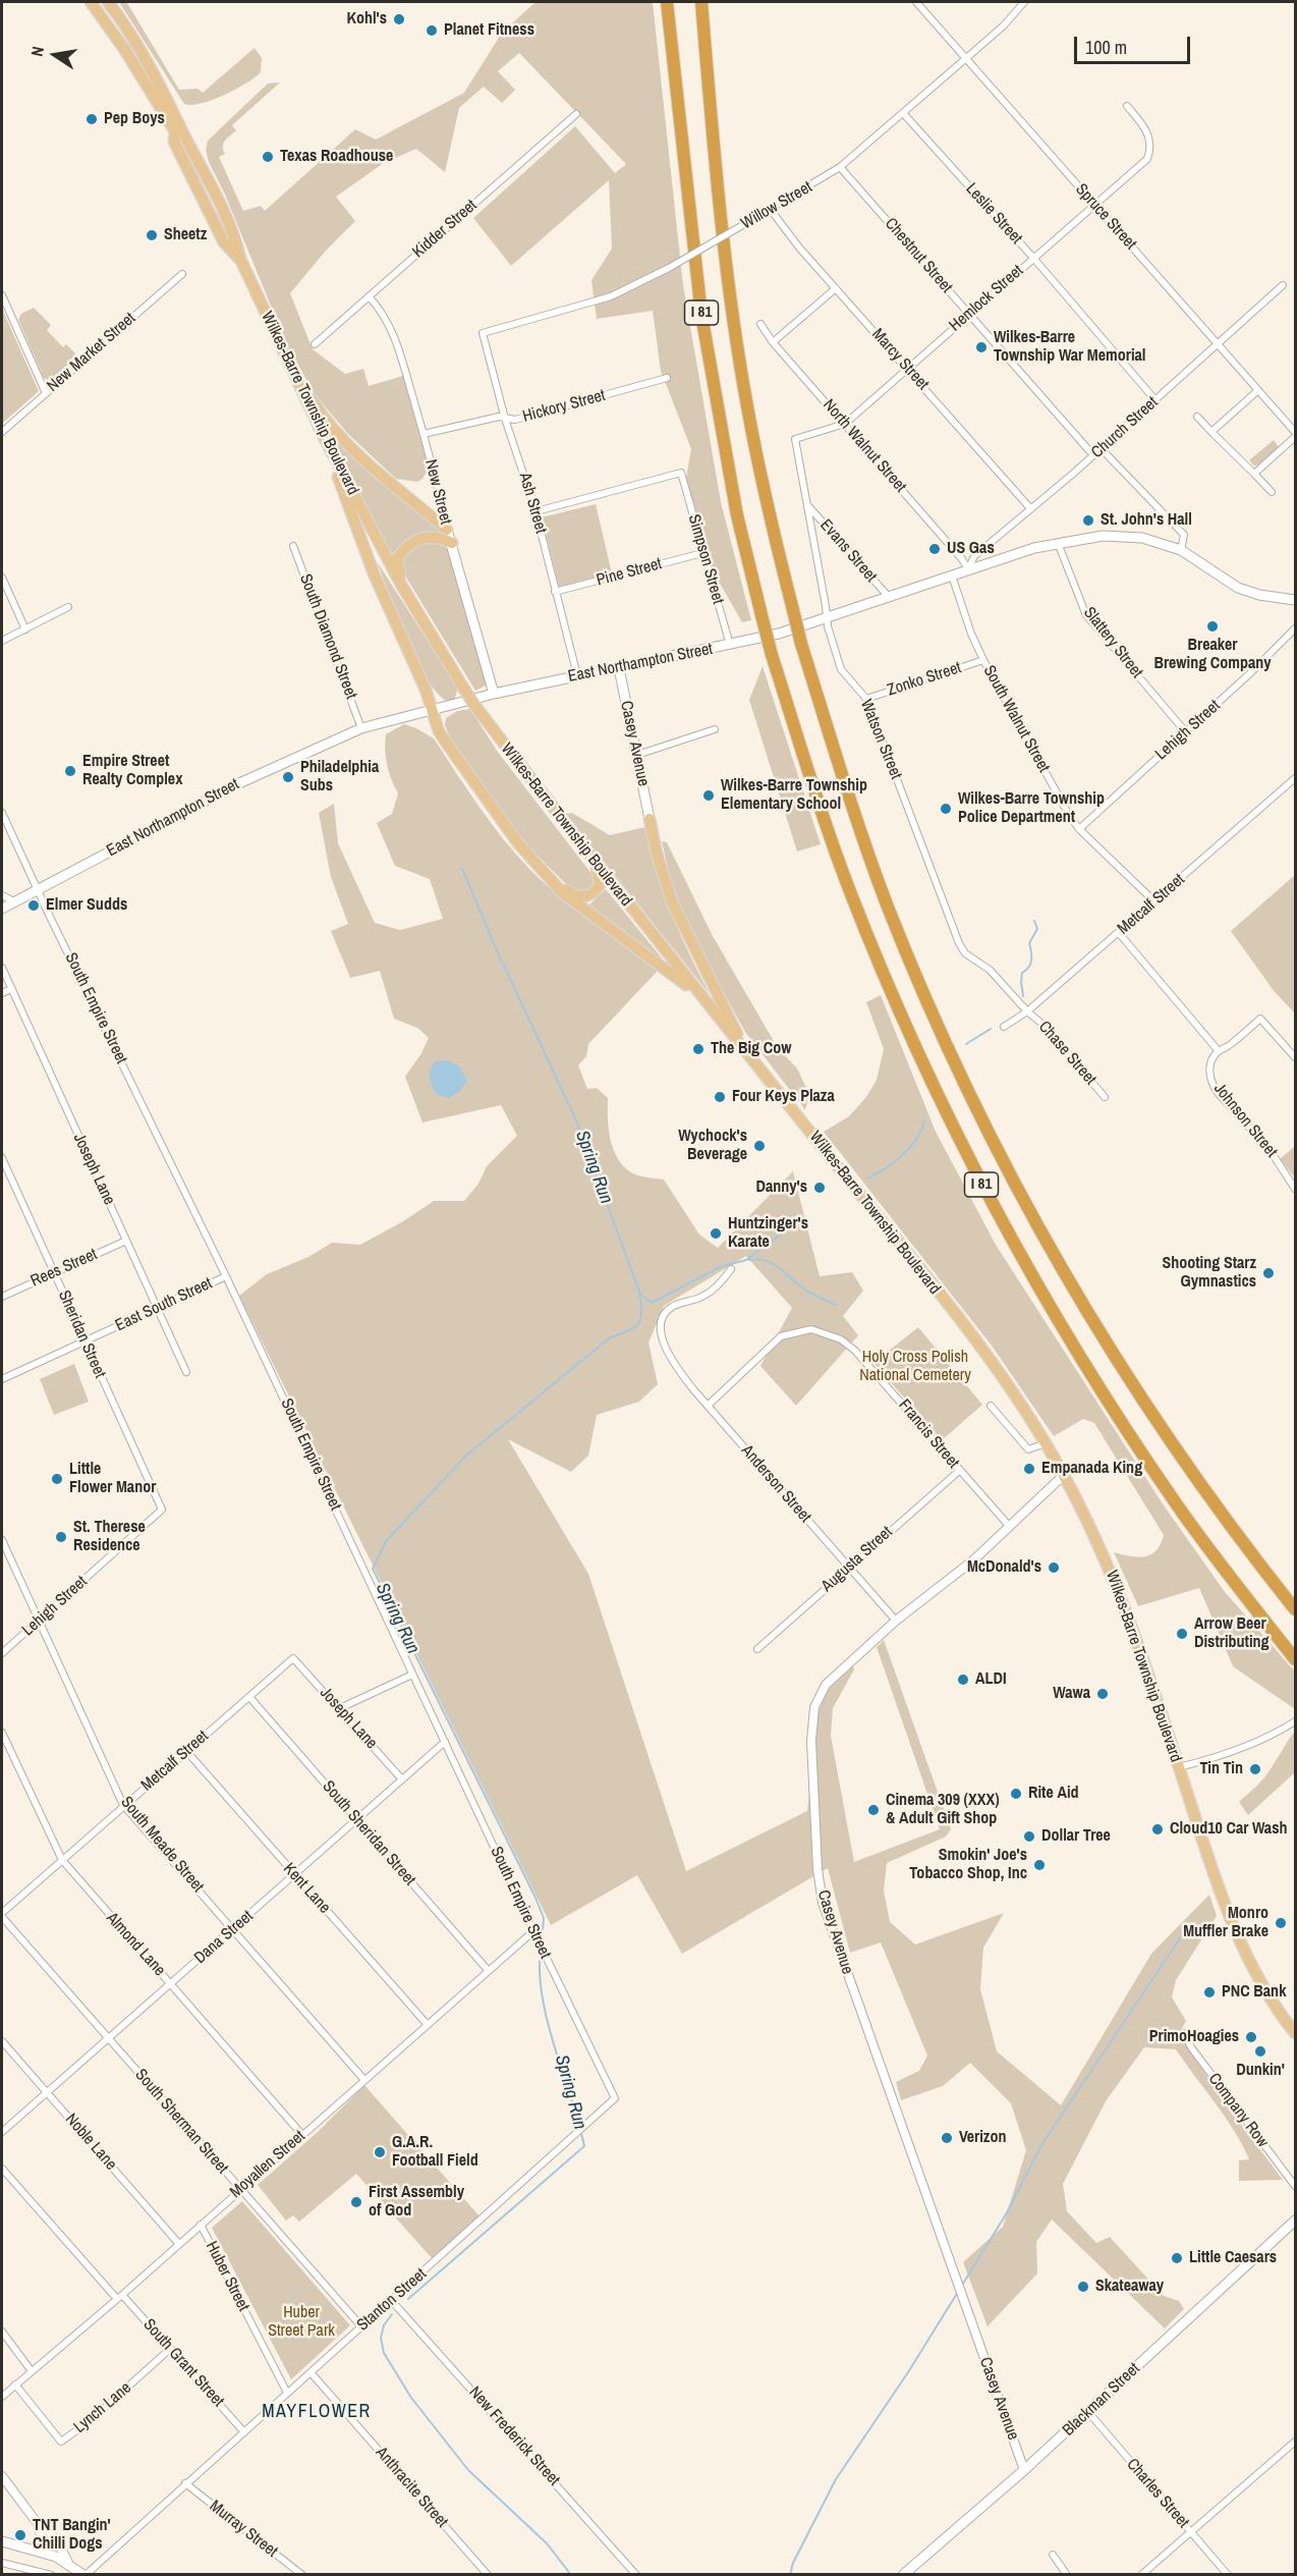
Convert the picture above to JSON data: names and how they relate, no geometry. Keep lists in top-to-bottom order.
{
  "streets": {
    "highway": ["I 81"],
    "main road": [
      "Wilkes-Barre Township Boulevard",
      "New Street",
      "East Northampton Street",
      "Casey Avenue",
      "Blackman Street"
    ],
    "street": [
      "Willow Street",
      "Leslie Street",
      "Spruce Street",
      "Kidder Street",
      "Chestnut Street",
      "Hemlock Street",
      "New Market Street",
      "Marcy Street",
      "Hickory Street",
      "Church Street",
      "North Walnut Street",
      "Ash Street",
      "Evans Street",
      "Simpson Street",
      "Pine Street",
      "South Diamond Street",
      "Slattery Street",
      "Zonko Street",
      "South Walnut Street",
      "Lehigh Street",
      "Watson Street",
      "Metcalf Street",
      "South Empire Street",
      "Chase Street",
      "Johnson Street",
      "Joseph Lane",
      "Rees Street",
      "East South Street",
      "Sheridan Street",
      "Francis Street",
      "Anderson Street",
      "Augusta Street",
      "South Sheridan Street",
      "South Meade Street",
      "Kent Lane",
      "Dana Street",
      "Almond Lane",
      "Company Row",
      "South Sherman Street",
      "Noble Lane",
      "Moyallen Street",
      "Huber Street",
      "Stanton Street",
      "South Grant Street",
      "Lynch Lane",
      "New Frederick Street",
      "Anthracite Street",
      "Charles Street",
      "Murray Street"
    ]
  },
  "crossings": [
    ["Willow Street", "Leslie Street"],
    ["Willow Street", "Spruce Street"],
    ["Willow Street", "Chestnut Street"],
    ["Willow Street", "Marcy Street"],
    ["Willow Street", "Ash Street"],
    ["Leslie Street", "Hemlock Street"],
    ["Leslie Street", "Church Street"],
    ["Spruce Street", "Hemlock Street"],
    ["Spruce Street", "Church Street"],
    ["Kidder Street", "New Street"],
    ["Chestnut Street", "Hemlock Street"],
    ["Chestnut Street", "Church Street"],
    ["Hemlock Street", "Marcy Street"],
    ["Hemlock Street", "North Walnut Street"],
    ["Hemlock Street", "Watson Street"],
    ["Marcy Street", "Church Street"],
    ["Wilkes-Barre Township Boulevard", "Casey Avenue"],
    ["Hickory Street", "New Street"],
    ["Hickory Street", "Ash Street"],
    ["Church Street", "North Walnut Street"],
    ["Church Street", "East Northampton Street"],
    ["North Walnut Street", "East Northampton Street"],
    ["New Street", "East Northampton Street"],
    ["Ash Street", "Simpson Street"],
    ["Ash Street", "Pine Street"],
    ["Ash Street", "East Northampton Street"],
    ["Evans Street", "East Northampton Street"],
    ["Evans Street", "Watson Street"],
    ["Simpson Street", "Pine Street"],
    ["Simpson Street", "East Northampton Street"],
    ["South Diamond Street", "East Northampton Street"],
    ["Slattery Street", "East Northampton Street"],
    ["Slattery Street", "Lehigh Street"],
    ["East Northampton Street", "South Walnut Street"],
    ["East Northampton Street", "Watson Street"],
    ["East Northampton Street", "Casey Avenue"],
    ["East Northampton Street", "South Empire Street"],
    ["Zonko Street", "South Walnut Street"],
    ["Zonko Street", "Watson Street"],
    ["South Walnut Street", "Lehigh Street"],
    ["South Walnut Street", "Metcalf Street"],
    ["Lehigh Street", "Sheridan Street"],
    ["Lehigh Street", "South Meade Street"],
    ["Watson Street", "Metcalf Street"],
    ["Watson Street", "Chase Street"],
    ["Casey Avenue", "Francis Street"],
    ["Casey Avenue", "Anderson Street"],
    ["Casey Avenue", "Blackman Street"],
    ["Metcalf Street", "Chase Street"],
    ["Metcalf Street", "Joseph Lane"],
    ["Metcalf Street", "South Sheridan Street"],
    ["Metcalf Street", "South Meade Street"],
    ["Metcalf Street", "Kent Lane"],
    ["Metcalf Street", "Almond Lane"],
    ["South Empire Street", "East South Street"],
    ["South Empire Street", "Dana Street"],
    ["South Empire Street", "Moyallen Street"],
    ["South Empire Street", "Stanton Street"],
    ["Joseph Lane", "Rees Street"],
    ["Joseph Lane", "East South Street"],
    ["Joseph Lane", "Dana Street"],
    ["Rees Street", "Sheridan Street"],
    ["East South Street", "Sheridan Street"],
    ["Francis Street", "Anderson Street"],
    ["Francis Street", "Augusta Street"],
    ["Anderson Street", "Augusta Street"],
    ["South Sheridan Street", "Dana Street"],
    ["South Sheridan Street", "Moyallen Street"],
    ["South Meade Street", "Dana Street"],
    ["South Meade Street", "Moyallen Street"],
    ["Kent Lane", "Dana Street"],
    ["Kent Lane", "Moyallen Street"],
    ["Dana Street", "Almond Lane"],
    ["Dana Street", "South Sherman Street"],
    ["Dana Street", "Noble Lane"],
    ["Almond Lane", "Moyallen Street"],
    ["South Sherman Street", "Moyallen Street"],
    ["South Sherman Street", "Stanton Street"],
    ["Noble Lane", "Moyallen Street"],
    ["Moyallen Street", "Huber Street"],
    ["Moyallen Street", "South Grant Street"],
    ["Moyallen Street", "Lynch Lane"],
    ["Huber Street", "Stanton Street"],
    ["Stanton Street", "South Grant Street"],
    ["Stanton Street", "New Frederick Street"],
    ["Stanton Street", "Anthracite Street"],
    ["Stanton Street", "Murray Street"],
    ["South Grant Street", "Lynch Lane"],
    ["Blackman Street", "Charles Street"]
  ],
  "districts": ["MAYFLOWER"],
  "water": ["Spring Run"],
  "parks": ["Holy Cross Polish National Cemetery", "Huber Street Park"],
  "places": [
    "Kohl's",
    "Planet Fitness",
    "Pep Boys",
    "Texas Roadhouse",
    "Sheetz",
    "Wilkes-Barre Township War Memorial",
    "St. John's Hall",
    "US Gas",
    "Breaker Brewing Company",
    "Empire Street Realty Complex",
    "Philadelphia Subs",
    "Wilkes-Barre Township Elementary School",
    "Wilkes-Barre Township Police Department",
    "Elmer Sudds",
    "The Big Cow",
    "Four Keys Plaza",
    "Wychock's Beverage",
    "Danny's",
    "Huntzinger's Karate",
    "Shooting Starz Gymnastics",
    "Empanada King",
    "Little Flower Manor",
    "St. Therese Residence",
    "McDonald's",
    "Arrow Beer Distributing",
    "ALDI",
    "Wawa",
    "Tin Tin",
    "Rite Aid",
    "Cinema 309 (XXX) & Adult Gift Shop",
    "Cloud10 Car Wash",
    "Dollar Tree",
    "Smokin' Joe's Tobacco Shop, Inc",
    "Monro Muffler Brake",
    "PNC Bank",
    "PrimoHoagies",
    "Dunkin'",
    "Verizon",
    "G.A.R. Football Field",
    "First Assembly of God",
    "Little Caesars",
    "Skateaway",
    "TNT Bangin' Chilli Dogs"
  ],
  "scale_bar": "100 m",
  "north": "left"
}
